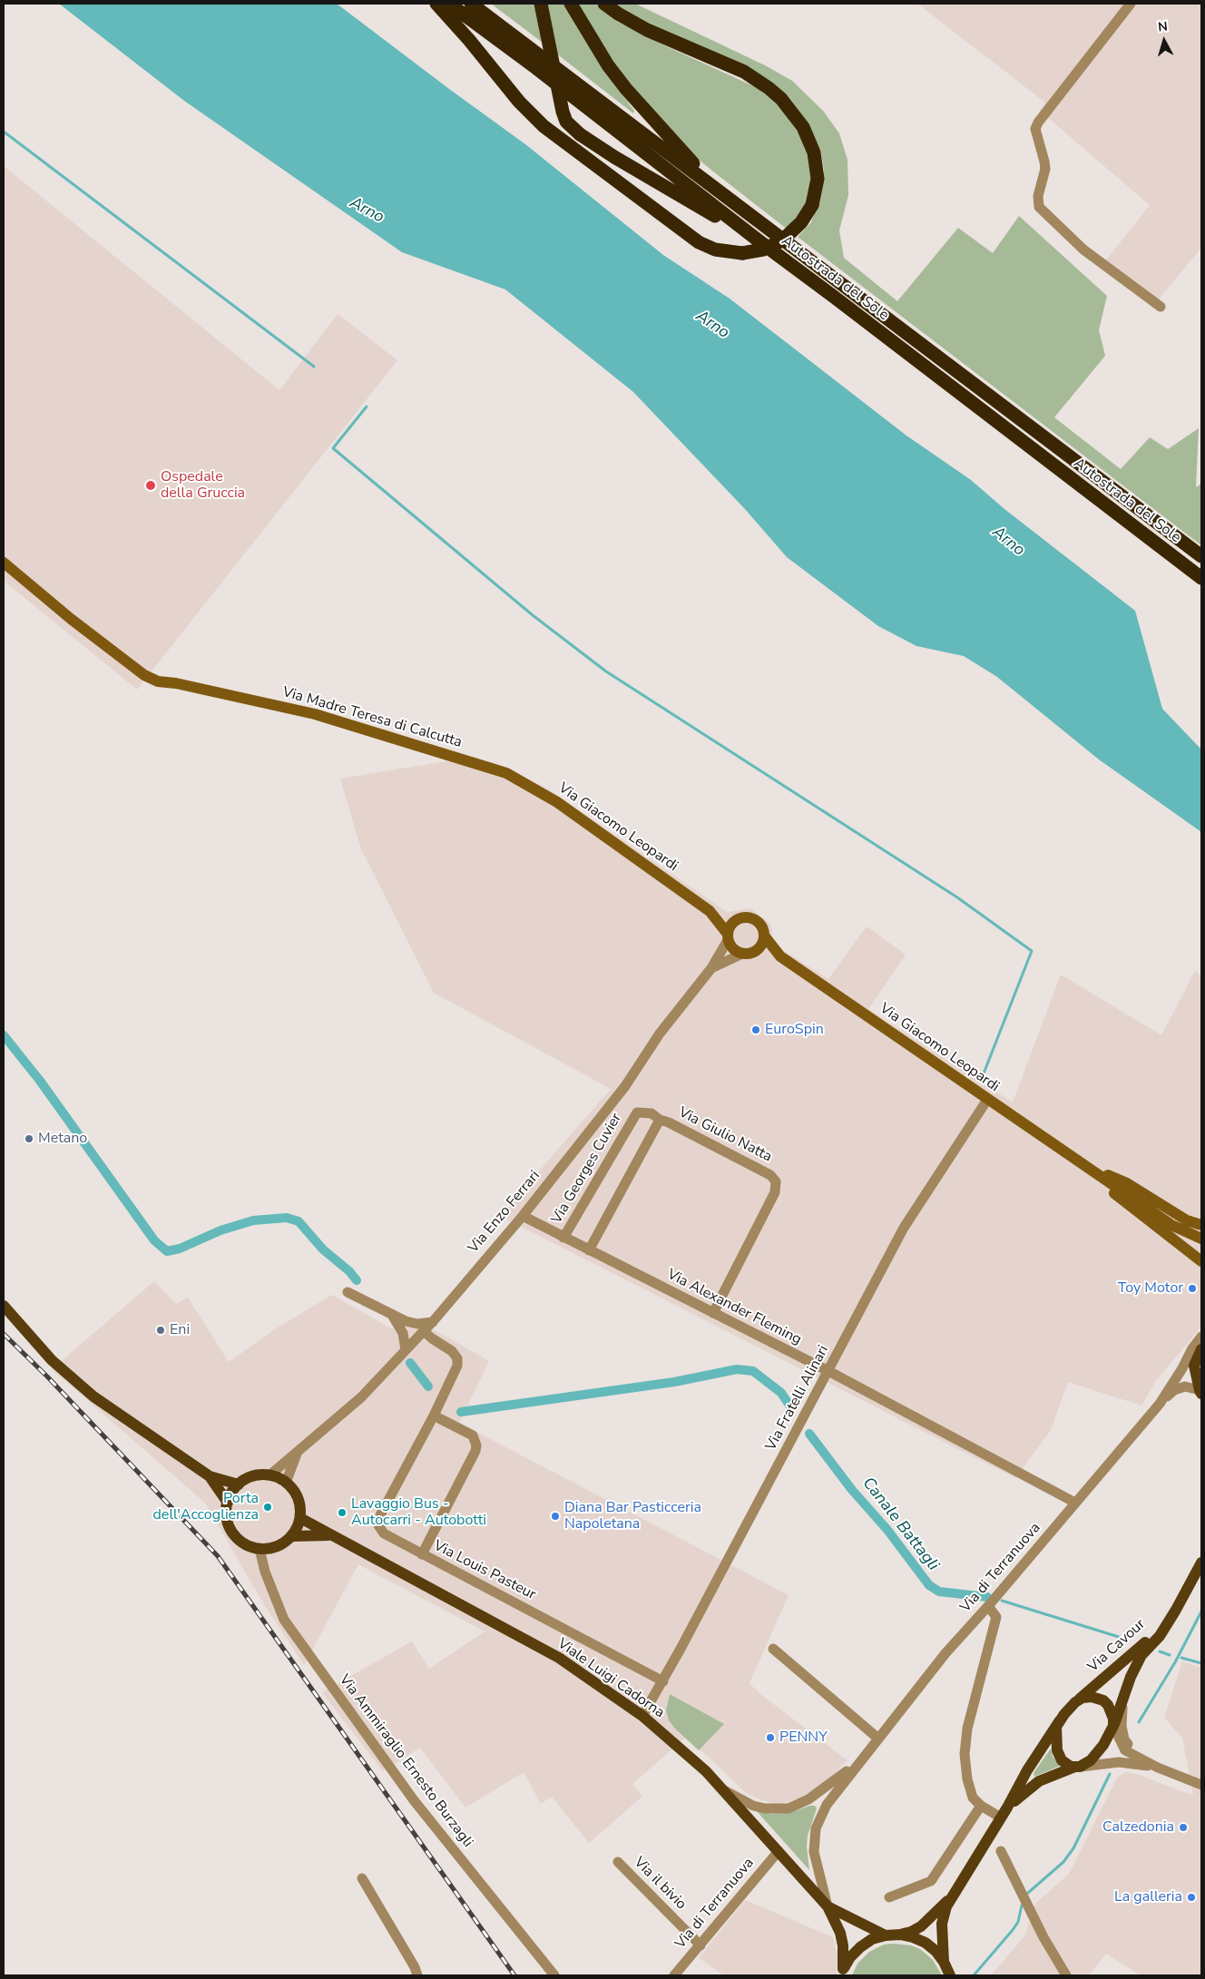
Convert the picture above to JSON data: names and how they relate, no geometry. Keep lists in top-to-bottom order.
{
  "streets": {
    "highway": ["Autostrada del Sole"],
    "main road": ["Via Cavour", "Viale Luigi Cadorna"],
    "street": [
      "Via Madre Teresa di Calcutta",
      "Via Giacomo Leopardi",
      "Via Giulio Natta",
      "Via Georges Cuvier",
      "Via Enzo Ferrari",
      "Via Alexander Fleming",
      "Via Fratelli Alinari",
      "Via di Terranuova",
      "Via Louis Pasteur",
      "Via Ammiraglio Ernesto Burzagli",
      "Via il bivio"
    ]
  },
  "crossings": [
    ["Via Madre Teresa di Calcutta", "Via Giacomo Leopardi"],
    ["Via Giacomo Leopardi", "Via Enzo Ferrari"],
    ["Via Giacomo Leopardi", "Via Fratelli Alinari"],
    ["Via Giulio Natta", "Via Georges Cuvier"],
    ["Via Giulio Natta", "Via Alexander Fleming"],
    ["Via Georges Cuvier", "Via Alexander Fleming"],
    ["Via Enzo Ferrari", "Via Alexander Fleming"],
    ["Via Enzo Ferrari", "Via Louis Pasteur"],
    ["Via Enzo Ferrari", "Viale Luigi Cadorna"],
    ["Via Enzo Ferrari", "Via Ammiraglio Ernesto Burzagli"],
    ["Via Alexander Fleming", "Via Fratelli Alinari"],
    ["Via Alexander Fleming", "Via di Terranuova"],
    ["Via Fratelli Alinari", "Via Louis Pasteur"],
    ["Via Fratelli Alinari", "Viale Luigi Cadorna"],
    ["Via di Terranuova", "Viale Luigi Cadorna"],
    ["Via di Terranuova", "Via il bivio"],
    ["Viale Luigi Cadorna", "Via Ammiraglio Ernesto Burzagli"]
  ],
  "water": ["Arno", "Canale Battagli"],
  "places": [
    "Ospedale della Gruccia",
    "EuroSpin",
    "Metano",
    "Toy Motor",
    "Eni",
    "Porta dell'Accoglienza",
    "Lavaggio Bus - Autocarri - Autobotti",
    "Diana Bar Pasticceria Napoletana",
    "PENNY",
    "Calzedonia",
    "La galleria"
  ],
  "north": "top"
}
